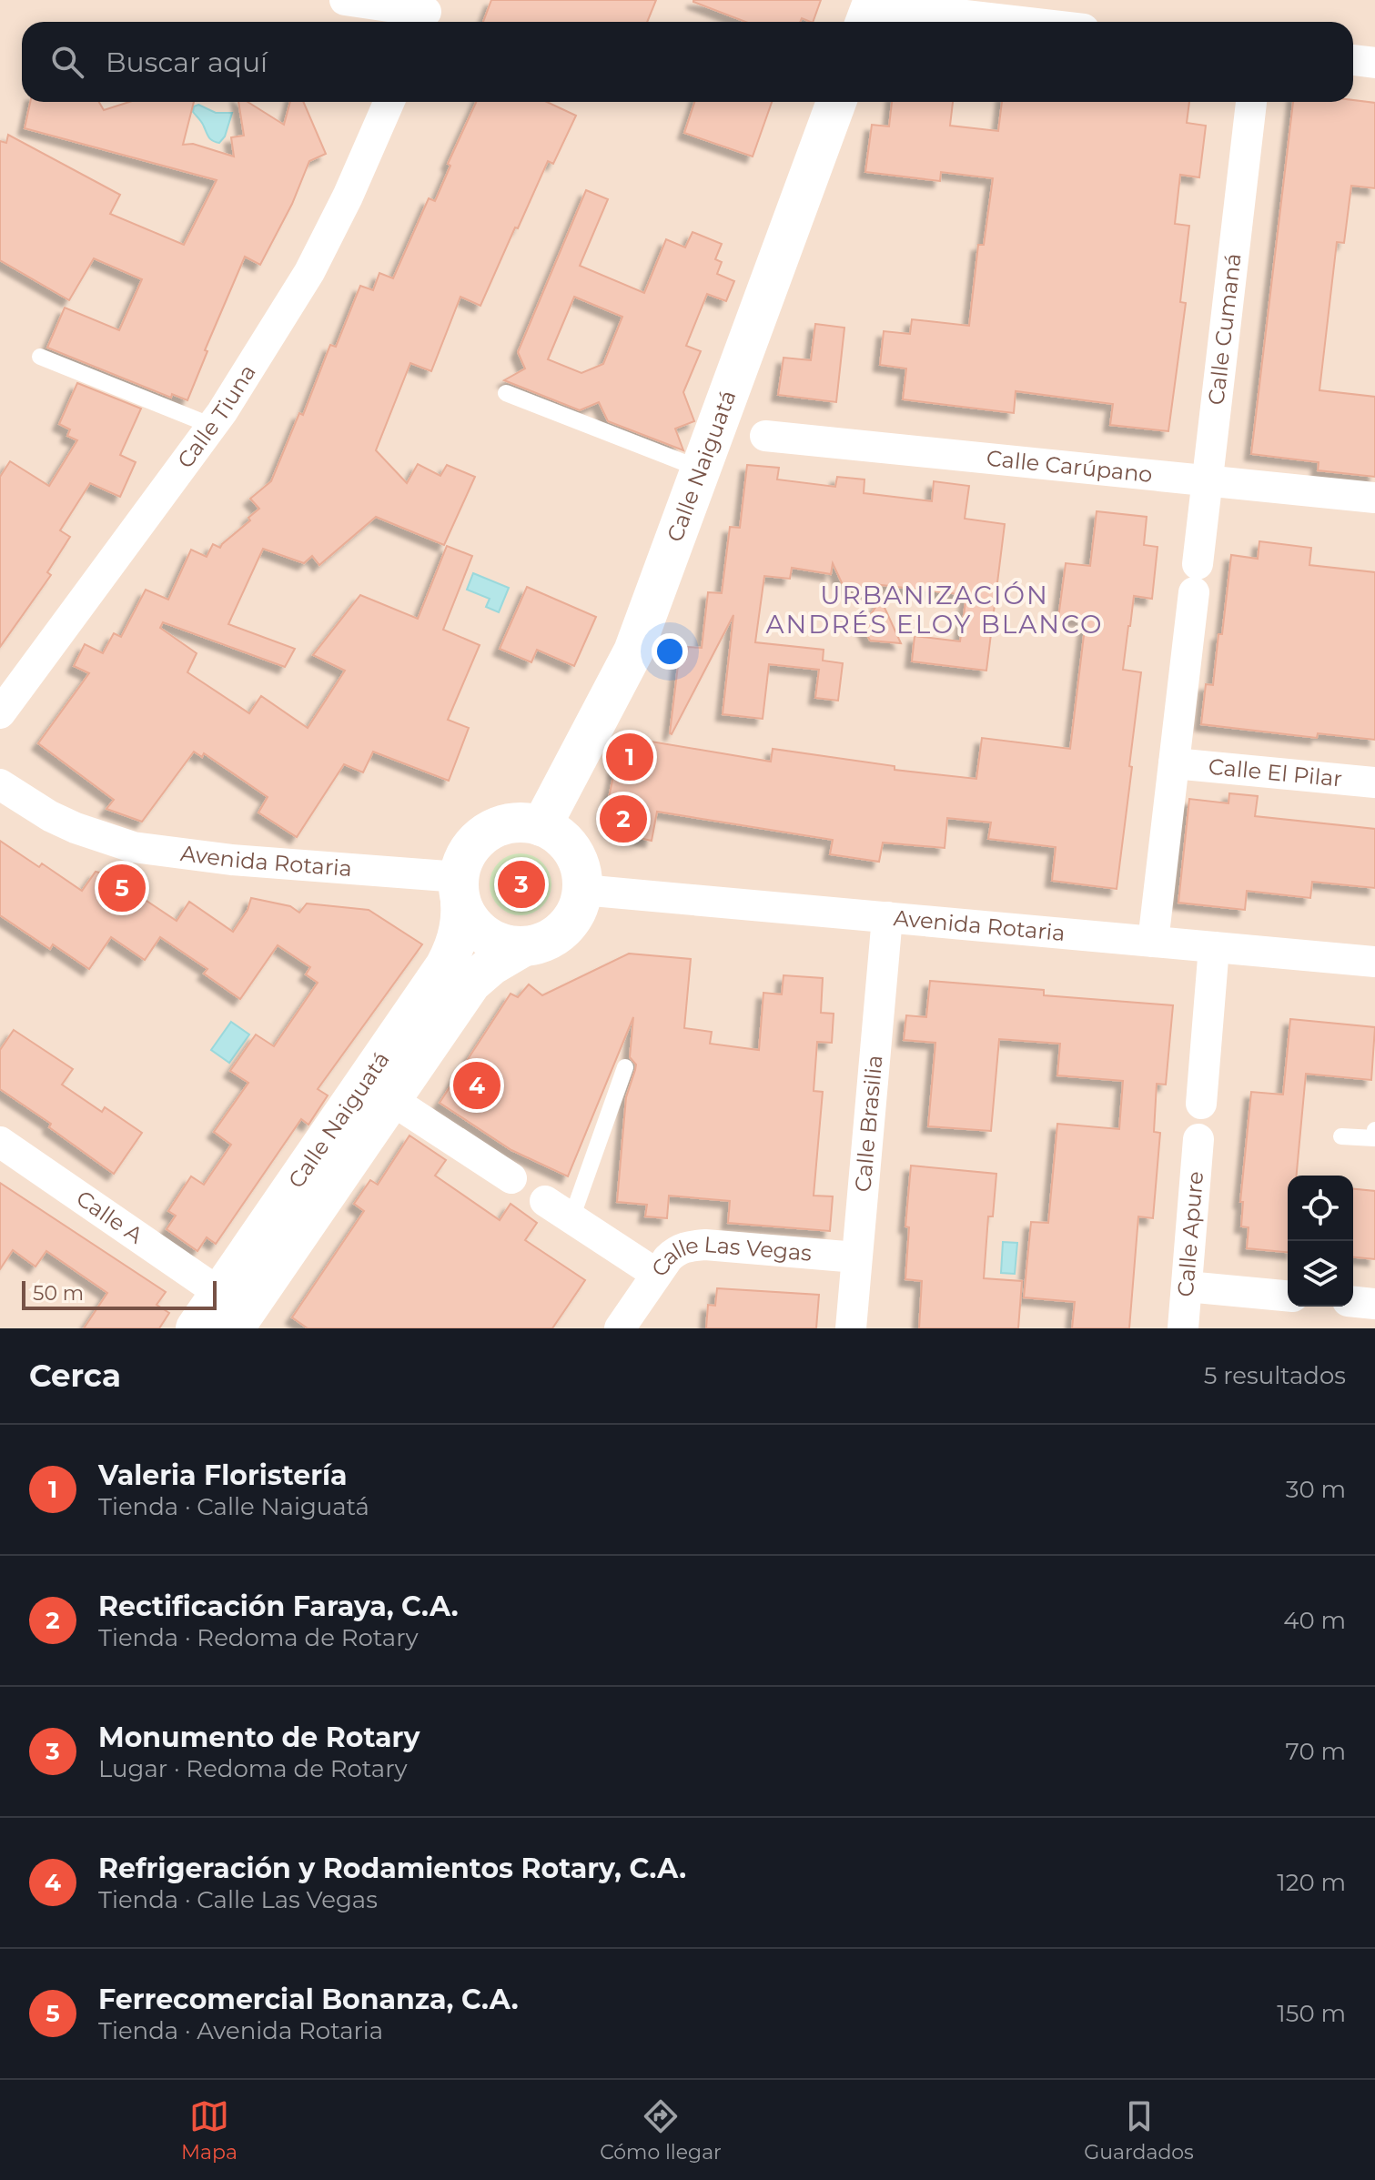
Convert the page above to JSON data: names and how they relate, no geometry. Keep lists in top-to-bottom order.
{
  "streets": {
    "street": [
      "Calle Cumaná",
      "Calle Tiuna",
      "Calle Naiguatá",
      "Calle Carúpano",
      "Calle El Pilar",
      "Avenida Rotaria",
      "Calle Brasilia",
      "Calle A",
      "Calle Apure",
      "Calle Las Vegas"
    ]
  },
  "crossings": [
    ["Calle Cumaná", "Calle Carúpano"],
    ["Calle Cumaná", "Calle El Pilar"],
    ["Calle Cumaná", "Avenida Rotaria"],
    ["Calle Naiguatá", "Avenida Rotaria"],
    ["Calle Naiguatá", "Calle A"],
    ["Avenida Rotaria", "Calle Brasilia"],
    ["Calle Brasilia", "Calle Las Vegas"]
  ],
  "districts": ["URBANIZACIÓN ANDRÉS ELOY BLANCO"],
  "scale_bar": "50 m",
  "page": {
    "search": "Buscar aquí",
    "pins": [
      "1",
      "2",
      "3",
      "5",
      "4"
    ],
    "scale": "50 m",
    "heading": ["Cerca", "5 resultados"],
    "list": [
      {
        "mark": "1",
        "name": "Valeria Floristería",
        "note": "Tienda · Calle Naiguatá",
        "value": "30 m"
      },
      {
        "mark": "2",
        "name": "Rectificación Faraya, C.A.",
        "note": "Tienda · Redoma de Rotary",
        "value": "40 m"
      },
      {
        "mark": "3",
        "name": "Monumento de Rotary",
        "note": "Lugar · Redoma de Rotary",
        "value": "70 m"
      },
      {
        "mark": "4",
        "name": "Refrigeración y Rodamientos Rotary, C.A.",
        "note": "Tienda · Calle Las Vegas",
        "value": "120 m"
      },
      {
        "mark": "5",
        "name": "Ferrecomercial Bonanza, C.A.",
        "note": "Tienda · Avenida Rotaria",
        "value": "150 m"
      }
    ],
    "nav": ["Mapa", "Cómo llegar", "Guardados"]
  }
}
